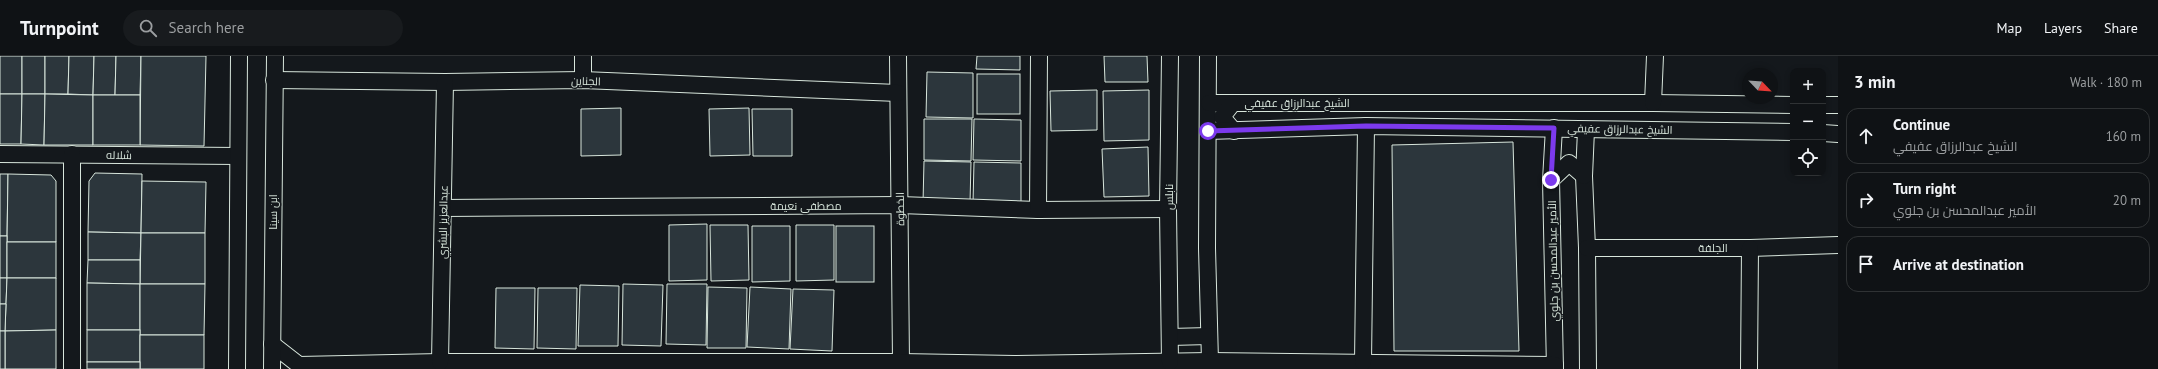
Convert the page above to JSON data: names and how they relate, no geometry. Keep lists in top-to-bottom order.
{
  "streets": {
    "street": [
      "الجناين",
      "الشيخ عبدالرزاق عفيفي",
      "شلاله",
      "نابلس",
      "مصطفى نعيمة",
      "الخطوة",
      "ابن سينا",
      "عبدالعزيز البشري",
      "الجلفة",
      "الأمير عبدالمحسن بن جلوي"
    ]
  },
  "crossings": [
    ["الجناين", "الخطوة"],
    ["الجناين", "ابن سينا"],
    ["الجناين", "عبدالعزيز البشري"],
    ["الشيخ عبدالرزاق عفيفي", "الأمير عبدالمحسن بن جلوي"],
    ["نابلس", "مصطفى نعيمة"],
    ["مصطفى نعيمة", "الخطوة"],
    ["مصطفى نعيمة", "عبدالعزيز البشري"]
  ],
  "north": "bottom right",
  "page": {
    "header": "Turnpoint",
    "search": "Search here",
    "nav": ["Map", "Layers", "Share"],
    "heading": ["3 min", "Walk · 180 m"],
    "map_buttons": ["+", "−"],
    "list": [
      ["Continue", "الشيخ عبدالرزاق عفيفي", "160 m"],
      ["Turn right", "الأمير عبدالمحسن بن جلوي", "20 m"],
      "Arrive at destination"
    ]
  }
}
